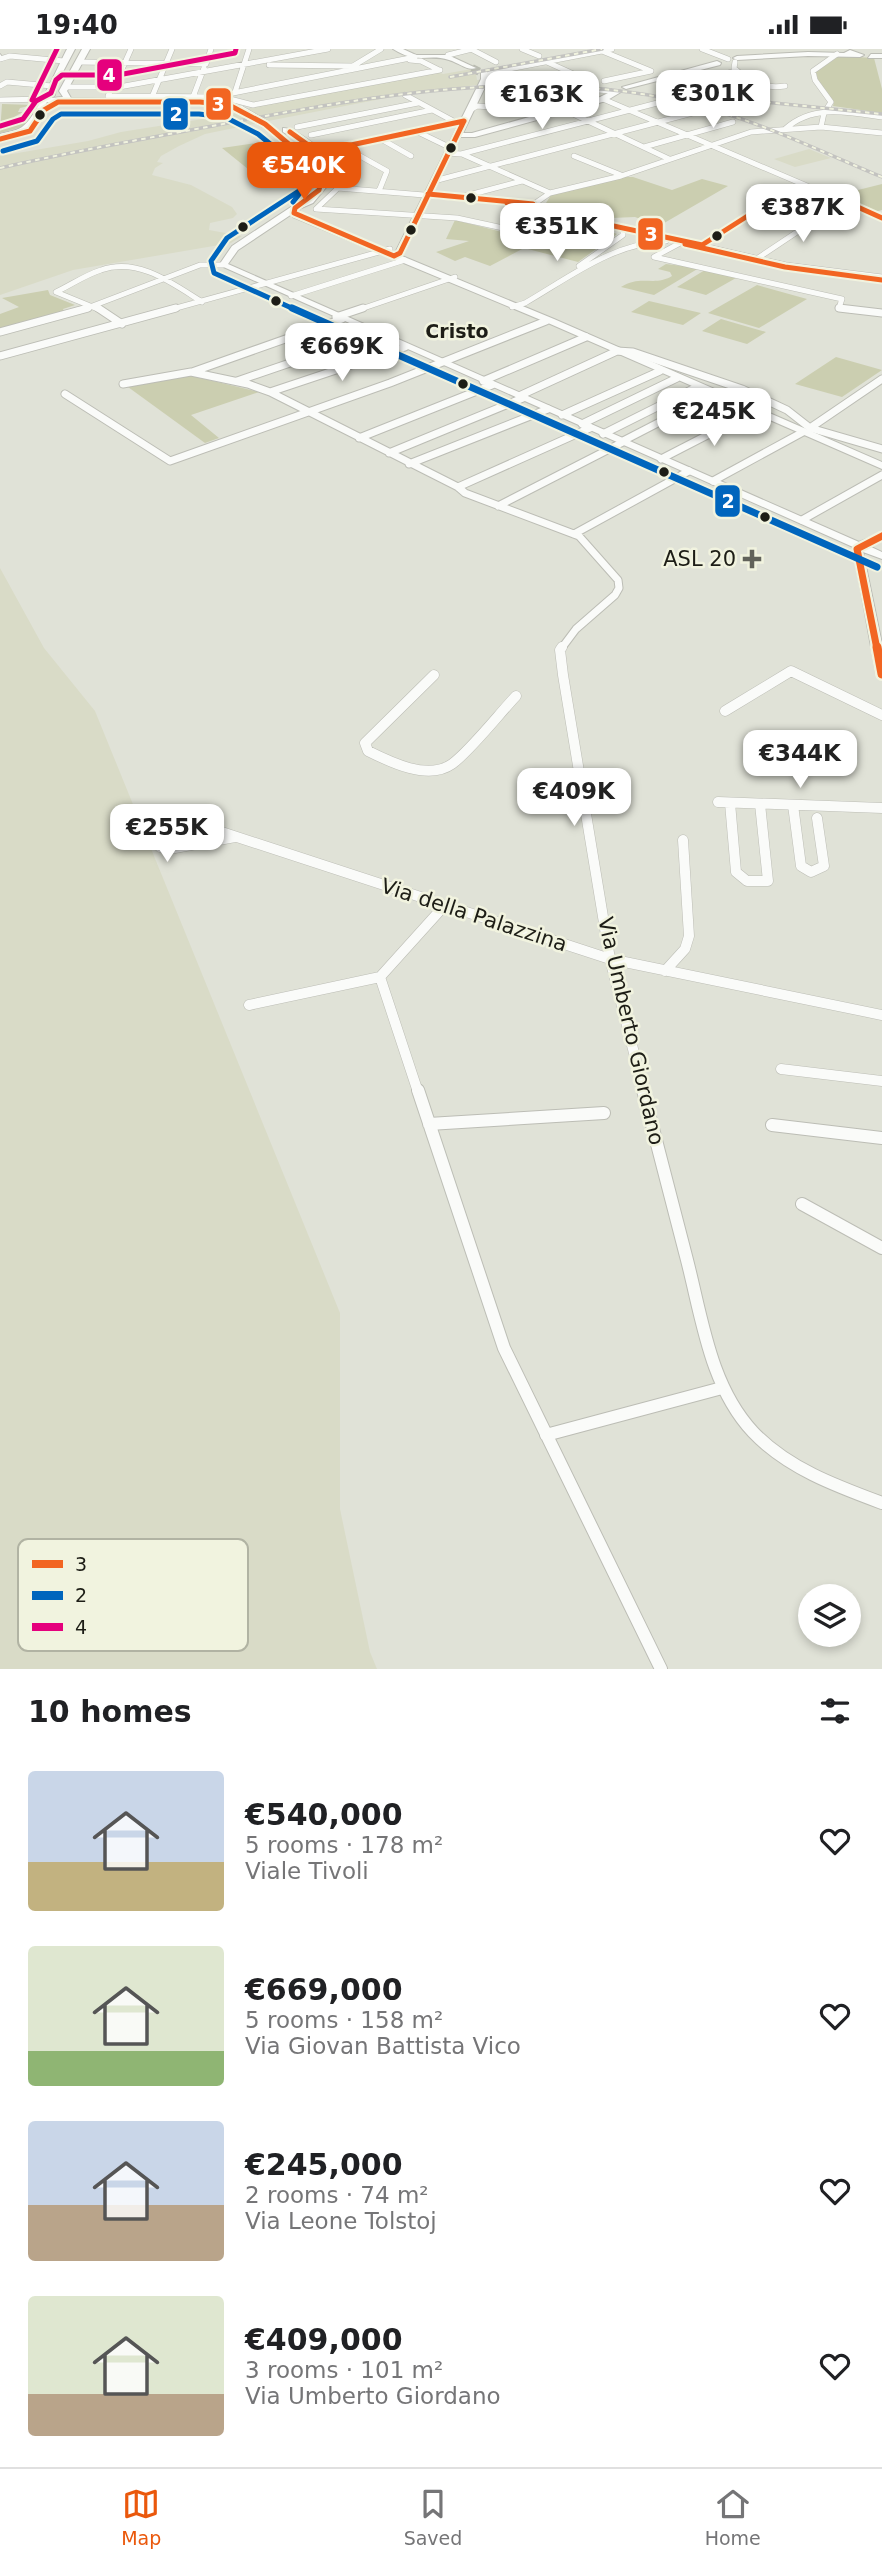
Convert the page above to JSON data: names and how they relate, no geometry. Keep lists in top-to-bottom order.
{
  "streets": {
    "street": ["Via della Palazzina", "Via Umberto Giordano"]
  },
  "crossings": [
    ["Via della Palazzina", "Via Umberto Giordano"]
  ],
  "districts": ["Cristo"],
  "places": {
    "health": ["ASL 20"]
  },
  "lines": ["transit line 4", "transit line 3", "transit line 2"],
  "legend": ["3", "2", "4"],
  "page": {
    "status": "19:40",
    "price": [
      "€301K",
      "€163K",
      "€540K",
      "€387K",
      "€351K",
      "€669K",
      "€245K",
      "€344K",
      "€409K",
      "€255K"
    ],
    "heading": "10 homes",
    "list": [
      {
        "name": "€540,000",
        "note": "5 rooms · 178 m² · Viale Tivoli"
      },
      {
        "name": "€669,000",
        "note": "5 rooms · 158 m² · Via Giovan Battista Vico"
      },
      {
        "name": "€245,000",
        "note": "2 rooms · 74 m² · Via Leone Tolstoj"
      },
      {
        "name": "€409,000",
        "note": "3 rooms · 101 m² · Via Umberto Giordano"
      }
    ],
    "tabs": ["Map", "Saved", "Home"]
  }
}
